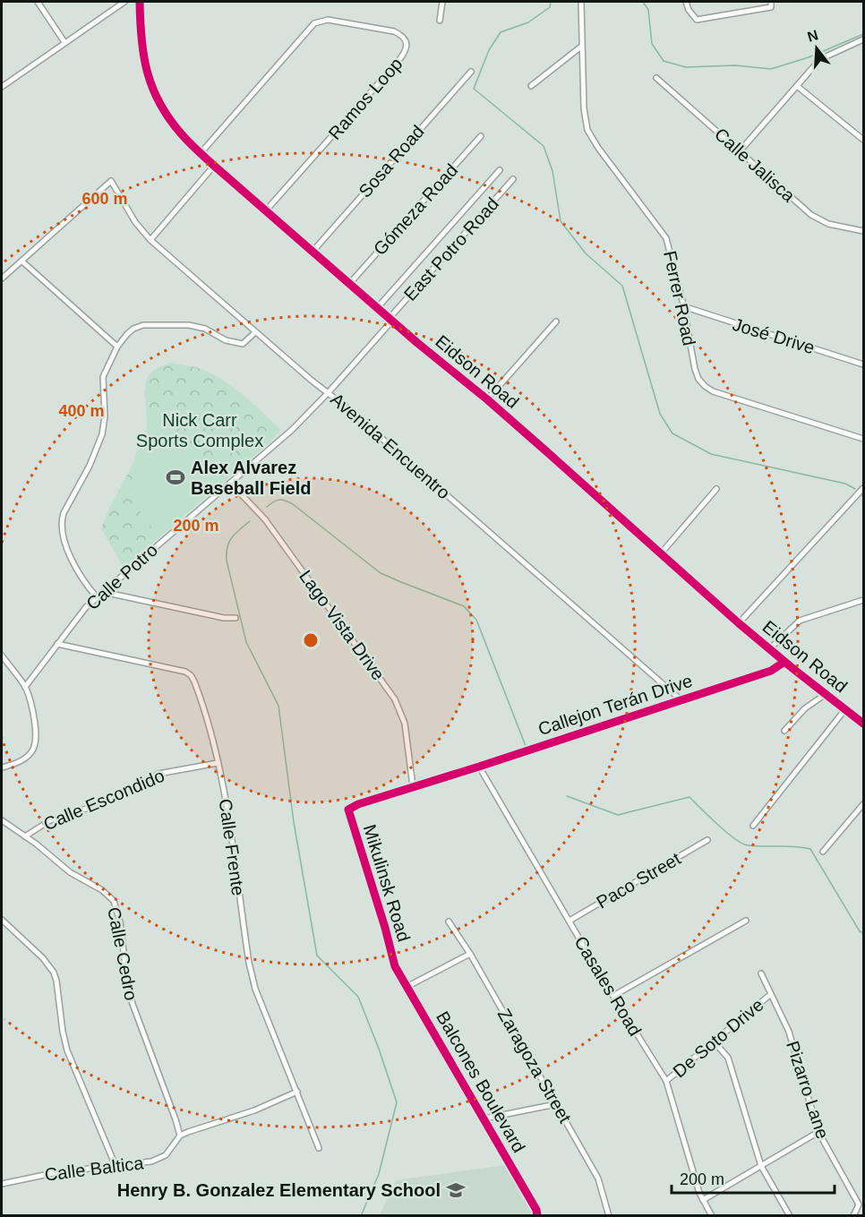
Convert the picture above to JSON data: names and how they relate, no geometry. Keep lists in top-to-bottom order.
{
  "streets": {
    "street": [
      "Ramos Loop",
      "Sosa Road",
      "Calle Jalisca",
      "Gómeza Road",
      "East Potro Road",
      "Ferrer Road",
      "José Drive",
      "Eidson Road",
      "Avenida Encuentro",
      "Calle Potro",
      "Lago Vista Drive",
      "Callejon Terán Drive",
      "Calle Escondido",
      "Calle Frente",
      "Paco Street",
      "Mikulinsk Road",
      "Calle Cedro",
      "Casales Road",
      "De Soto Drive",
      "Zaragoza Street",
      "Balcones Boulevard",
      "Pizarro Lane",
      "Calle Baltica"
    ]
  },
  "crossings": [
    ["Ramos Loop", "Eidson Road"],
    ["Sosa Road", "Eidson Road"],
    ["Gómeza Road", "Eidson Road"],
    ["East Potro Road", "Eidson Road"],
    ["East Potro Road", "Calle Potro"],
    ["Ferrer Road", "José Drive"],
    ["Eidson Road", "Calle Potro"],
    ["Eidson Road", "Callejon Terán Drive"],
    ["Avenida Encuentro", "Calle Potro"],
    ["Avenida Encuentro", "Callejon Terán Drive"],
    ["Calle Potro", "Lago Vista Drive"],
    ["Calle Potro", "Calle Frente"],
    ["Lago Vista Drive", "Callejon Terán Drive"],
    ["Callejon Terán Drive", "Mikulinsk Road"],
    ["Callejon Terán Drive", "Casales Road"],
    ["Calle Escondido", "Calle Frente"],
    ["Calle Escondido", "Calle Cedro"],
    ["Paco Street", "Casales Road"],
    ["Mikulinsk Road", "Balcones Boulevard"],
    ["Calle Cedro", "Calle Baltica"],
    ["Casales Road", "De Soto Drive"],
    ["De Soto Drive", "Pizarro Lane"]
  ],
  "parks": ["Nick Carr Sports Complex"],
  "places": {
    "sports": ["Alex Alvarez Baseball Field"],
    "school or university": ["Henry B. Gonzalez Elementary School"]
  },
  "scale_bar": "200 m",
  "north": "top",
  "rings": ["600 m", "400 m", "200 m"]
}
